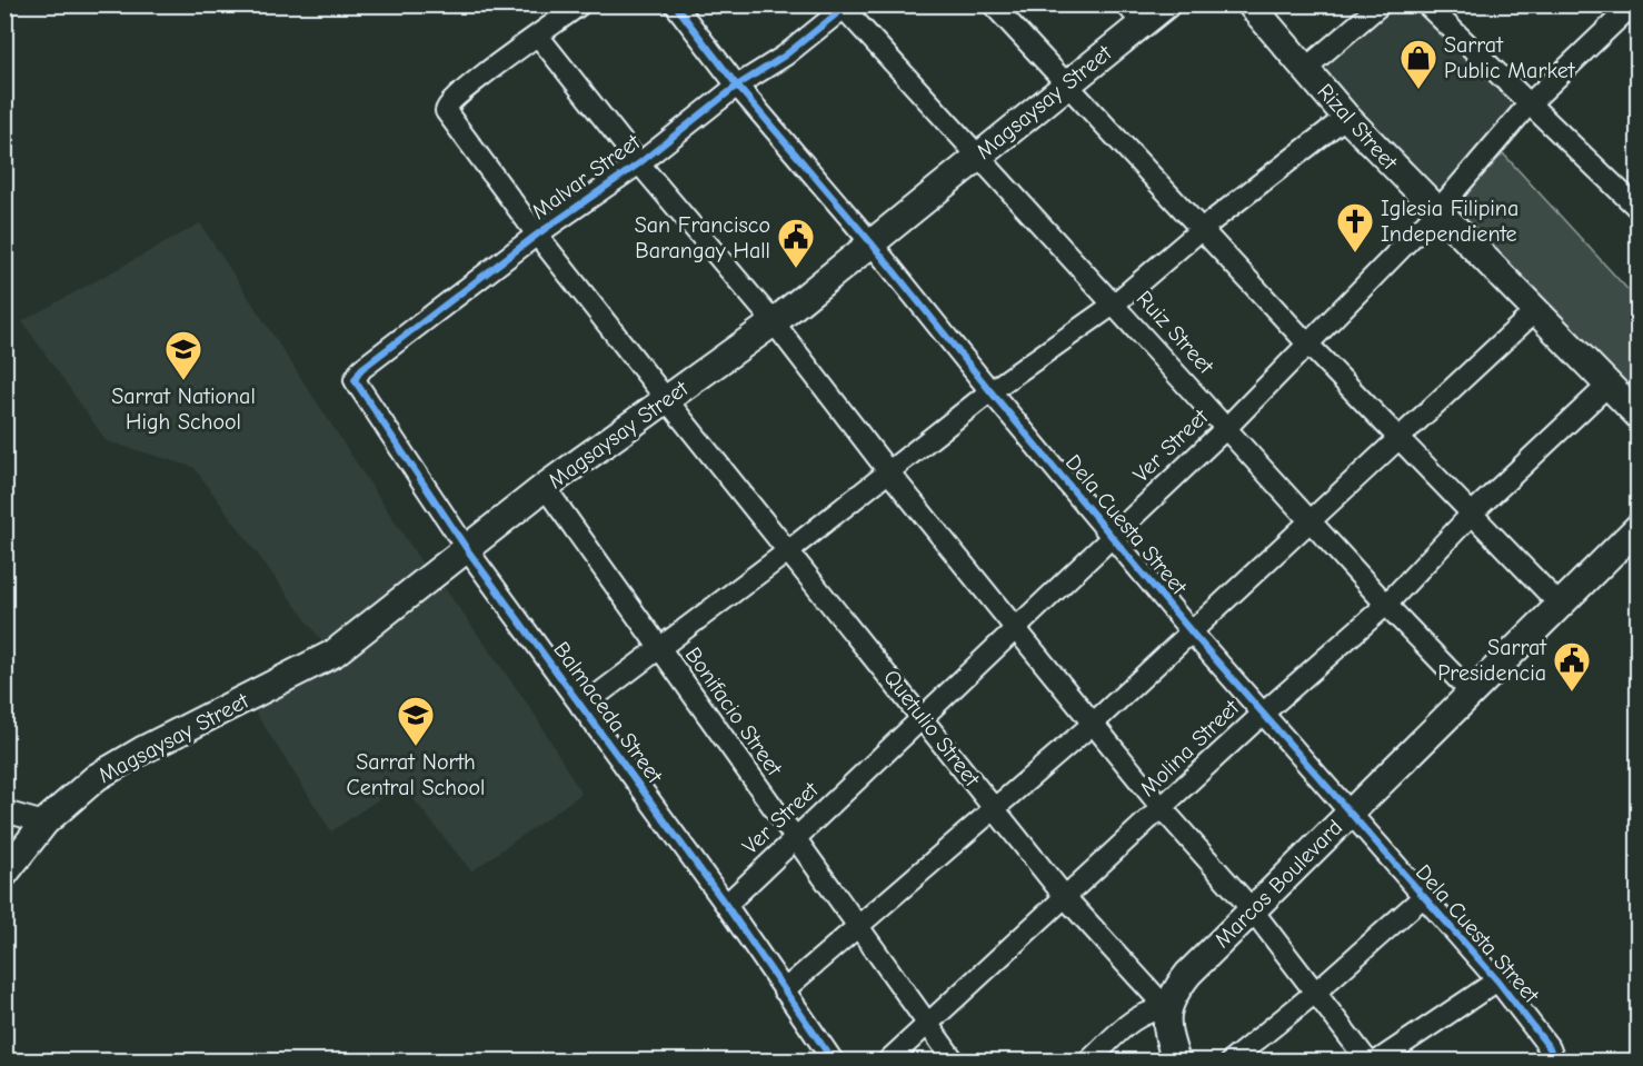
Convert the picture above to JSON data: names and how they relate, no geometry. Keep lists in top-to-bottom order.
{
  "streets": {
    "main road": ["Magsaysay Street", "Rizal Street", "Marcos Boulevard"],
    "street": [
      "Malvar Street",
      "Ruiz Street",
      "Ver Street",
      "Dela Cuesta Street",
      "Bonifacio Street",
      "Balmaceda Street",
      "Quetulio Street",
      "Molina Street"
    ]
  },
  "crossings": [
    ["Magsaysay Street", "Ruiz Street"],
    ["Magsaysay Street", "Dela Cuesta Street"],
    ["Magsaysay Street", "Bonifacio Street"],
    ["Magsaysay Street", "Balmaceda Street"],
    ["Magsaysay Street", "Quetulio Street"],
    ["Rizal Street", "Ver Street"],
    ["Rizal Street", "Molina Street"],
    ["Malvar Street", "Ruiz Street"],
    ["Malvar Street", "Dela Cuesta Street"],
    ["Malvar Street", "Balmaceda Street"],
    ["Malvar Street", "Quetulio Street"],
    ["Ruiz Street", "Ver Street"],
    ["Ruiz Street", "Molina Street"],
    ["Ruiz Street", "Marcos Boulevard"],
    ["Ver Street", "Dela Cuesta Street"],
    ["Ver Street", "Bonifacio Street"],
    ["Ver Street", "Balmaceda Street"],
    ["Ver Street", "Quetulio Street"],
    ["Dela Cuesta Street", "Molina Street"],
    ["Dela Cuesta Street", "Marcos Boulevard"],
    ["Bonifacio Street", "Molina Street"],
    ["Quetulio Street", "Molina Street"],
    ["Quetulio Street", "Marcos Boulevard"]
  ],
  "places": {
    "shop": ["Sarrat Public Market"],
    "church": ["Iglesia Filipina Independiente"],
    "public building": ["San Francisco Barangay Hall", "Sarrat Presidencia"],
    "school or university": ["Sarrat National High School", "Sarrat North Central School"]
  }
}
